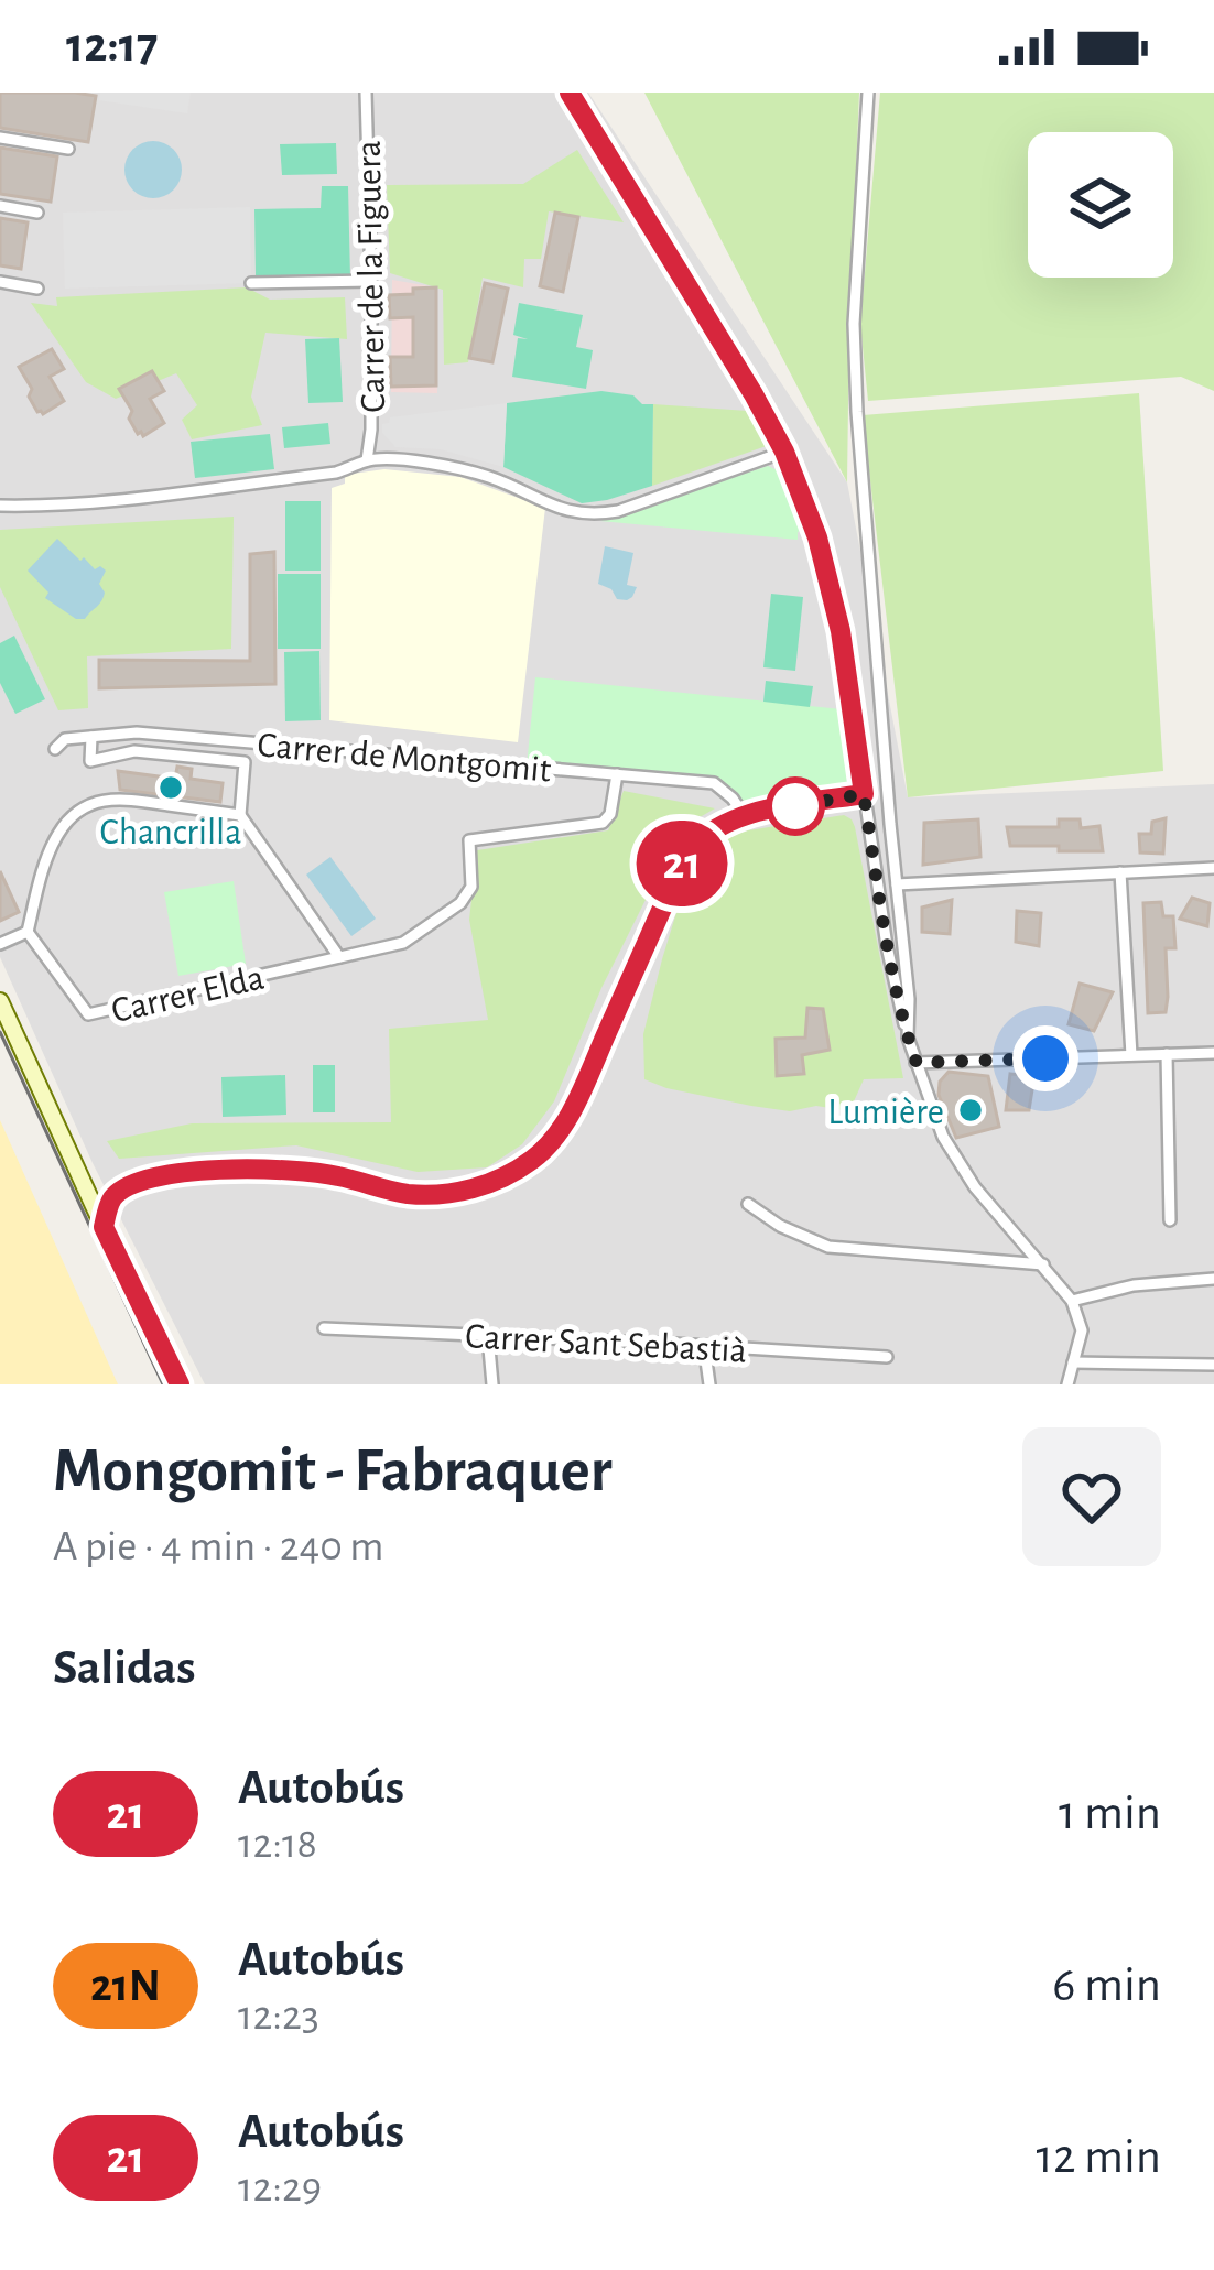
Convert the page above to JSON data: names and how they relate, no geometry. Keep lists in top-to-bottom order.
{
  "streets": {
    "street": [
      "Carrer de la Figuera",
      "Carrer de Montgomit",
      "Carrer Elda",
      "Carrer Sant Sebastià"
    ]
  },
  "places": ["Chancrilla", "Lumière"],
  "lines": ["bus line 21"],
  "page": {
    "status": "12:17",
    "on_map": "21",
    "heading": [
      ["Mongomit - Fabraquer", "A pie · 4 min · 240 m"],
      "Salidas"
    ],
    "list": [
      {
        "mark": "21",
        "name": "Autobús",
        "note": "12:18",
        "value": "1 min"
      },
      {
        "mark": "21N",
        "name": "Autobús",
        "note": "12:23",
        "value": "6 min"
      },
      {
        "mark": "21",
        "name": "Autobús",
        "note": "12:29",
        "value": "12 min"
      }
    ]
  }
}
